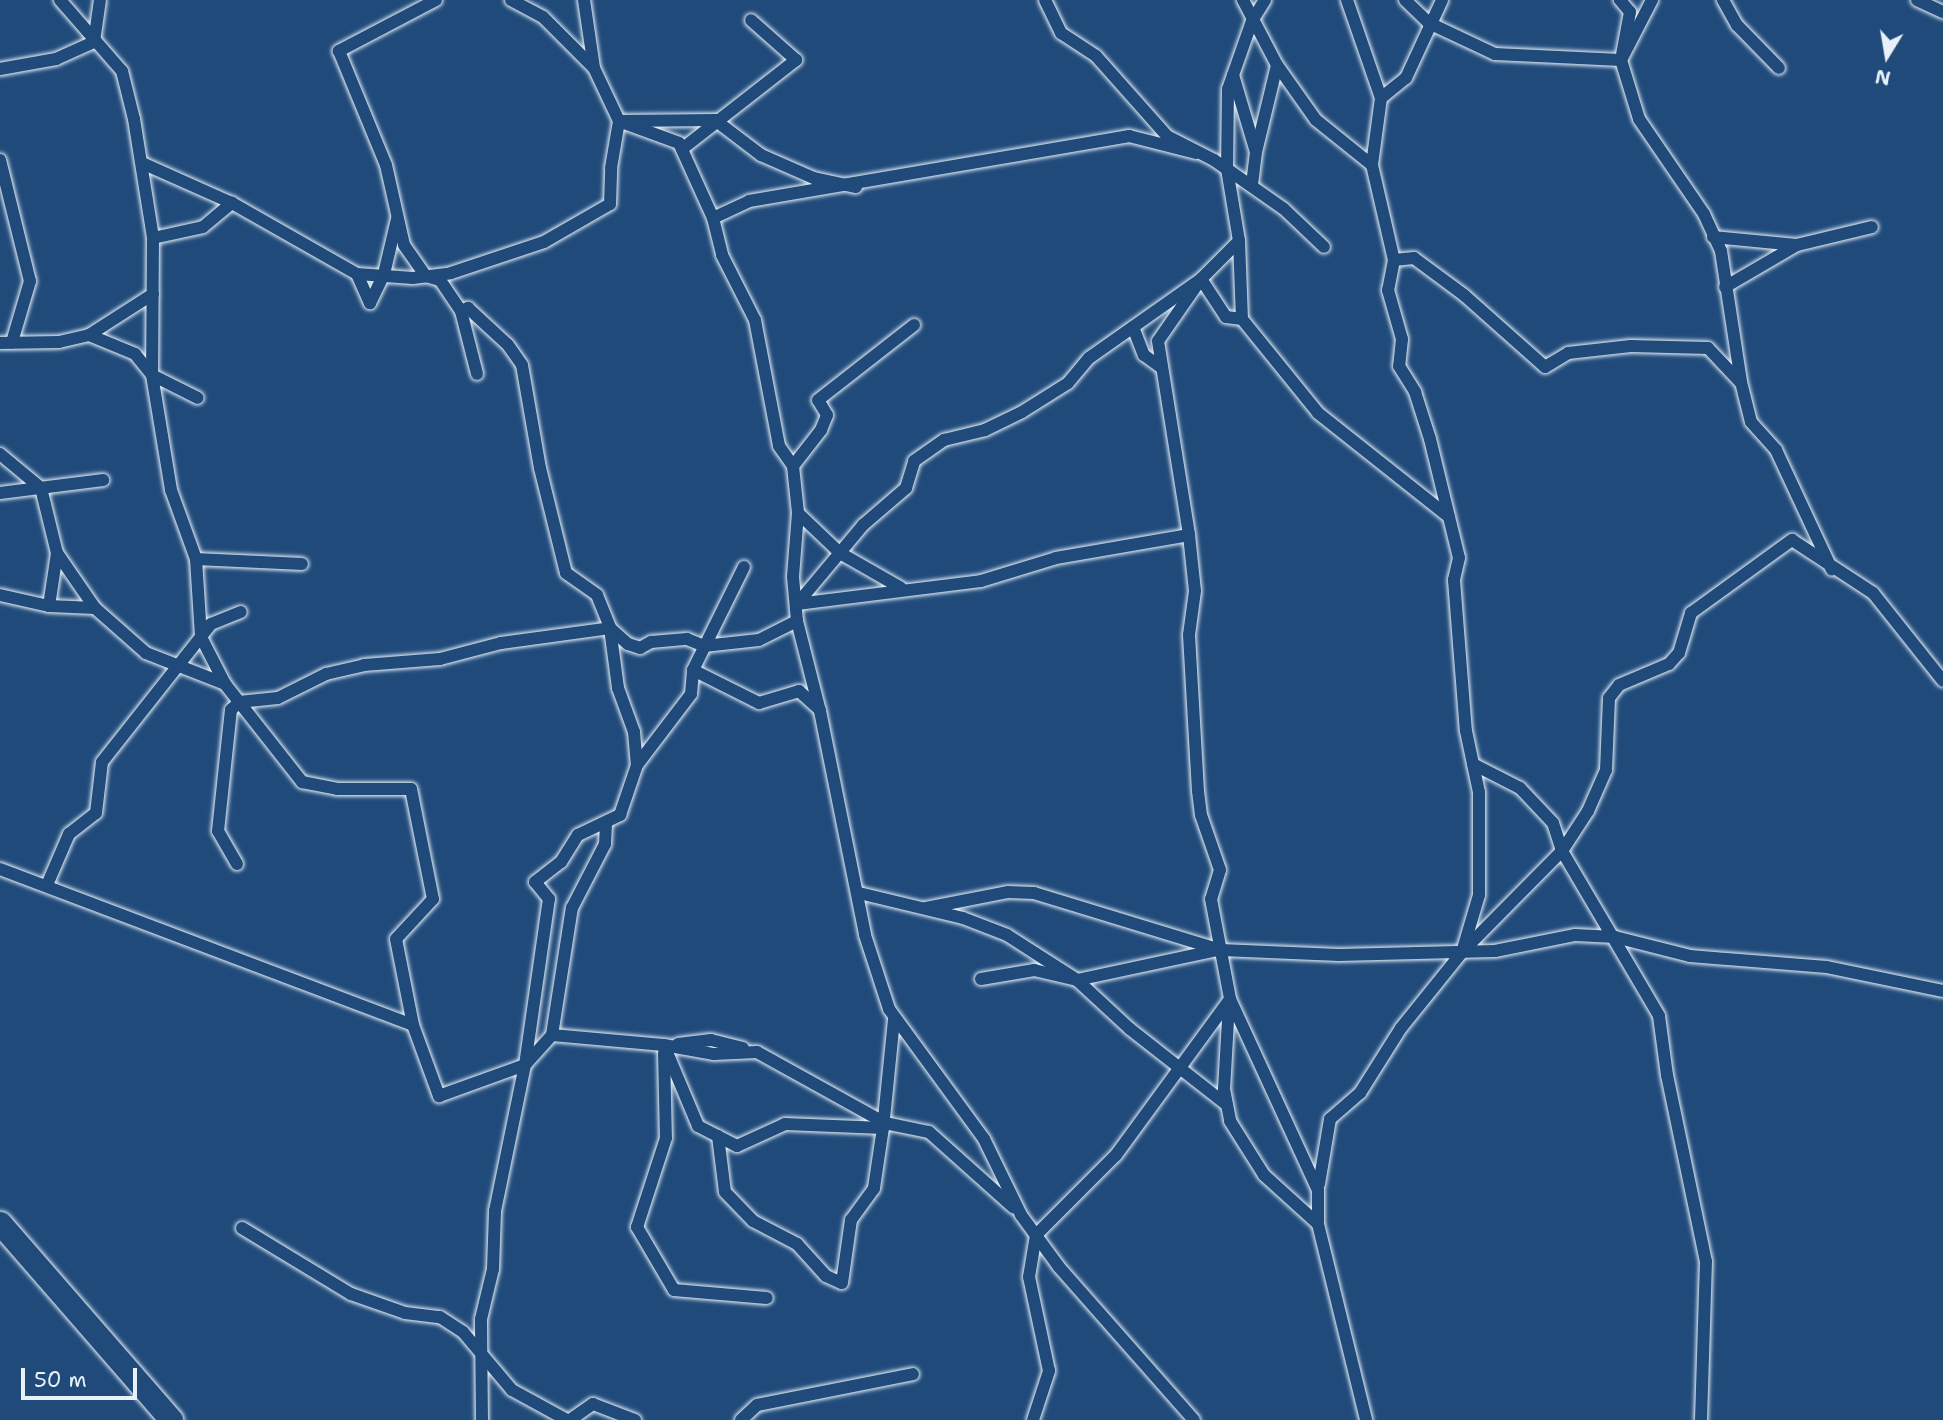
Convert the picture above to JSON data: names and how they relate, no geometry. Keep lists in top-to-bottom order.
{
  "scale_bar": "50 m",
  "north": "bottom"
}
